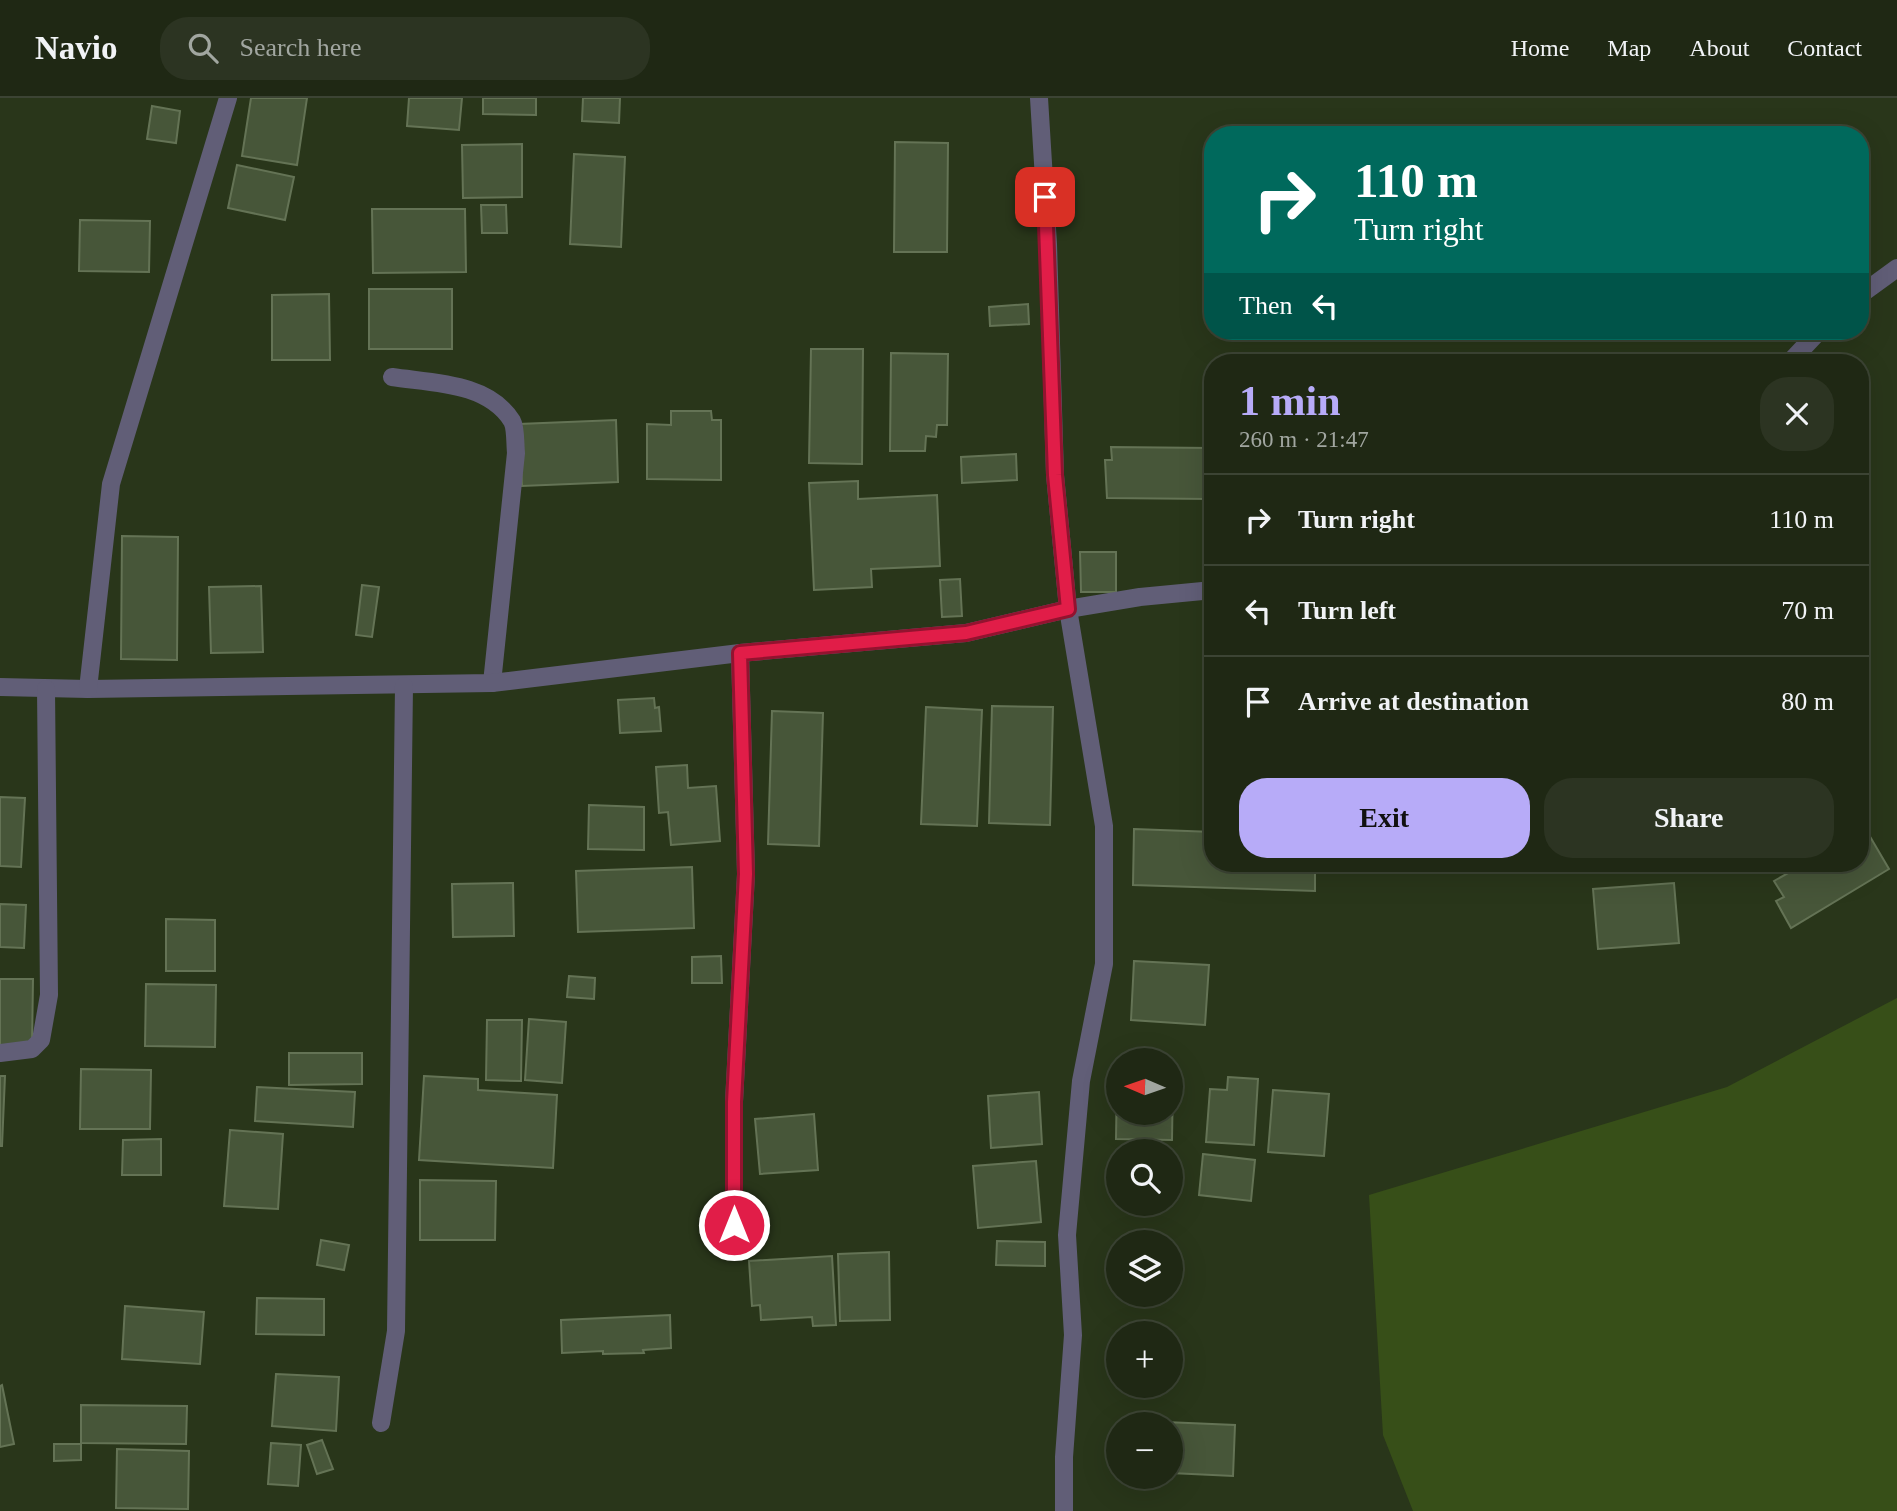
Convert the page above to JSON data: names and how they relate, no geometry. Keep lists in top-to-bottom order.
{
  "north": "left",
  "page": {
    "header": "Navio",
    "search": "Search here",
    "nav": [
      "Home",
      "Map",
      "About",
      "Contact"
    ],
    "turn": ["110 m", "Turn right"],
    "then": "Then",
    "heading": ["1 min", "260 m · 21:47"],
    "list": [
      {
        "name": "Turn right",
        "value": "110 m"
      },
      {
        "name": "Turn left",
        "value": "70 m"
      },
      {
        "name": "Arrive at destination",
        "value": "80 m"
      }
    ],
    "buttons": ["Exit", "Share"],
    "map_buttons": ["+", "−"]
  }
}
